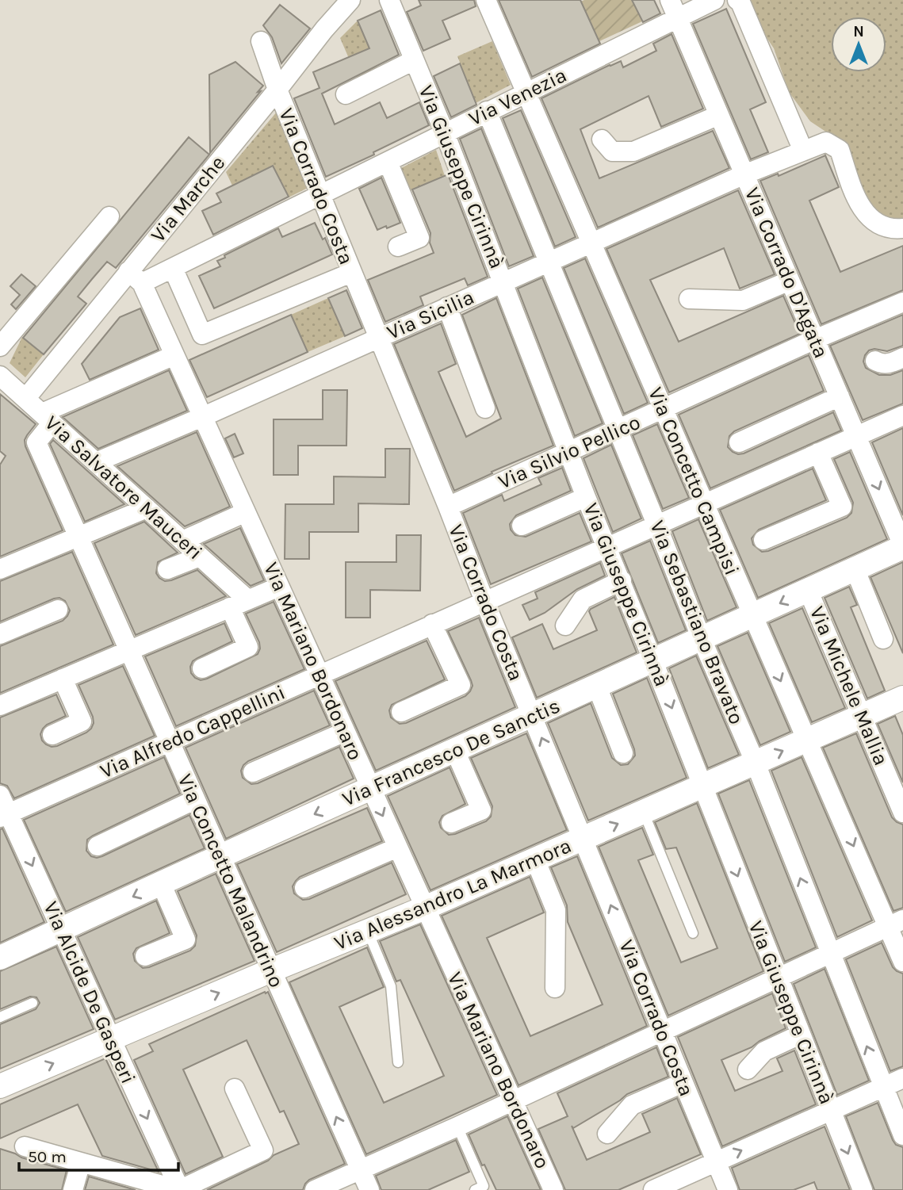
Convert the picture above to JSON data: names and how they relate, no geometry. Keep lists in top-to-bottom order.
{
  "streets": {
    "street": [
      "Via Venezia",
      "Via Giuseppe Cirinnà",
      "Via Corrado Costa",
      "Via Marche",
      "Via Corrado D'Agata",
      "Via Sicilia",
      "Via Silvio Pellico",
      "Via Concetto Campisi",
      "Via Salvatore Mauceri",
      "Via Sebastiano Bravato",
      "Via Mariano Bordonaro",
      "Via Michele Mallia",
      "Via Alfredo Cappellini",
      "Via Francesco De Sanctis",
      "Via Concetto Malandrino",
      "Via Alessandro La Marmora",
      "Via Alcide De Gasperi"
    ]
  },
  "crossings": [
    ["Via Venezia", "Via Giuseppe Cirinnà"],
    ["Via Venezia", "Via Corrado Costa"],
    ["Via Venezia", "Via Marche"],
    ["Via Venezia", "Via Corrado D'Agata"],
    ["Via Venezia", "Via Concetto Campisi"],
    ["Via Venezia", "Via Sebastiano Bravato"],
    ["Via Venezia", "Via Mariano Bordonaro"],
    ["Via Giuseppe Cirinnà", "Via Sicilia"],
    ["Via Giuseppe Cirinnà", "Via Silvio Pellico"],
    ["Via Giuseppe Cirinnà", "Via Alfredo Cappellini"],
    ["Via Giuseppe Cirinnà", "Via Francesco De Sanctis"],
    ["Via Giuseppe Cirinnà", "Via Alessandro La Marmora"],
    ["Via Corrado Costa", "Via Marche"],
    ["Via Corrado Costa", "Via Sicilia"],
    ["Via Corrado Costa", "Via Silvio Pellico"],
    ["Via Corrado Costa", "Via Alfredo Cappellini"],
    ["Via Corrado Costa", "Via Francesco De Sanctis"],
    ["Via Corrado Costa", "Via Alessandro La Marmora"],
    ["Via Marche", "Via Salvatore Mauceri"],
    ["Via Marche", "Via Mariano Bordonaro"],
    ["Via Corrado D'Agata", "Via Sicilia"],
    ["Via Corrado D'Agata", "Via Silvio Pellico"],
    ["Via Corrado D'Agata", "Via Alfredo Cappellini"],
    ["Via Corrado D'Agata", "Via Francesco De Sanctis"],
    ["Via Sicilia", "Via Concetto Campisi"],
    ["Via Sicilia", "Via Salvatore Mauceri"],
    ["Via Sicilia", "Via Sebastiano Bravato"],
    ["Via Sicilia", "Via Mariano Bordonaro"],
    ["Via Silvio Pellico", "Via Concetto Campisi"],
    ["Via Silvio Pellico", "Via Sebastiano Bravato"],
    ["Via Concetto Campisi", "Via Alfredo Cappellini"],
    ["Via Concetto Campisi", "Via Francesco De Sanctis"],
    ["Via Concetto Campisi", "Via Alessandro La Marmora"],
    ["Via Salvatore Mauceri", "Via Concetto Malandrino"],
    ["Via Sebastiano Bravato", "Via Alfredo Cappellini"],
    ["Via Sebastiano Bravato", "Via Francesco De Sanctis"],
    ["Via Sebastiano Bravato", "Via Alessandro La Marmora"],
    ["Via Mariano Bordonaro", "Via Alfredo Cappellini"],
    ["Via Mariano Bordonaro", "Via Francesco De Sanctis"],
    ["Via Mariano Bordonaro", "Via Alessandro La Marmora"],
    ["Via Michele Mallia", "Via Francesco De Sanctis"],
    ["Via Michele Mallia", "Via Alessandro La Marmora"],
    ["Via Alfredo Cappellini", "Via Concetto Malandrino"],
    ["Via Alfredo Cappellini", "Via Alcide De Gasperi"],
    ["Via Francesco De Sanctis", "Via Concetto Malandrino"],
    ["Via Francesco De Sanctis", "Via Alcide De Gasperi"],
    ["Via Concetto Malandrino", "Via Alessandro La Marmora"],
    ["Via Alessandro La Marmora", "Via Alcide De Gasperi"]
  ],
  "one_way": ["Via Alcide De Gasperi"],
  "scale_bar": "50 m",
  "north": "top"
}
